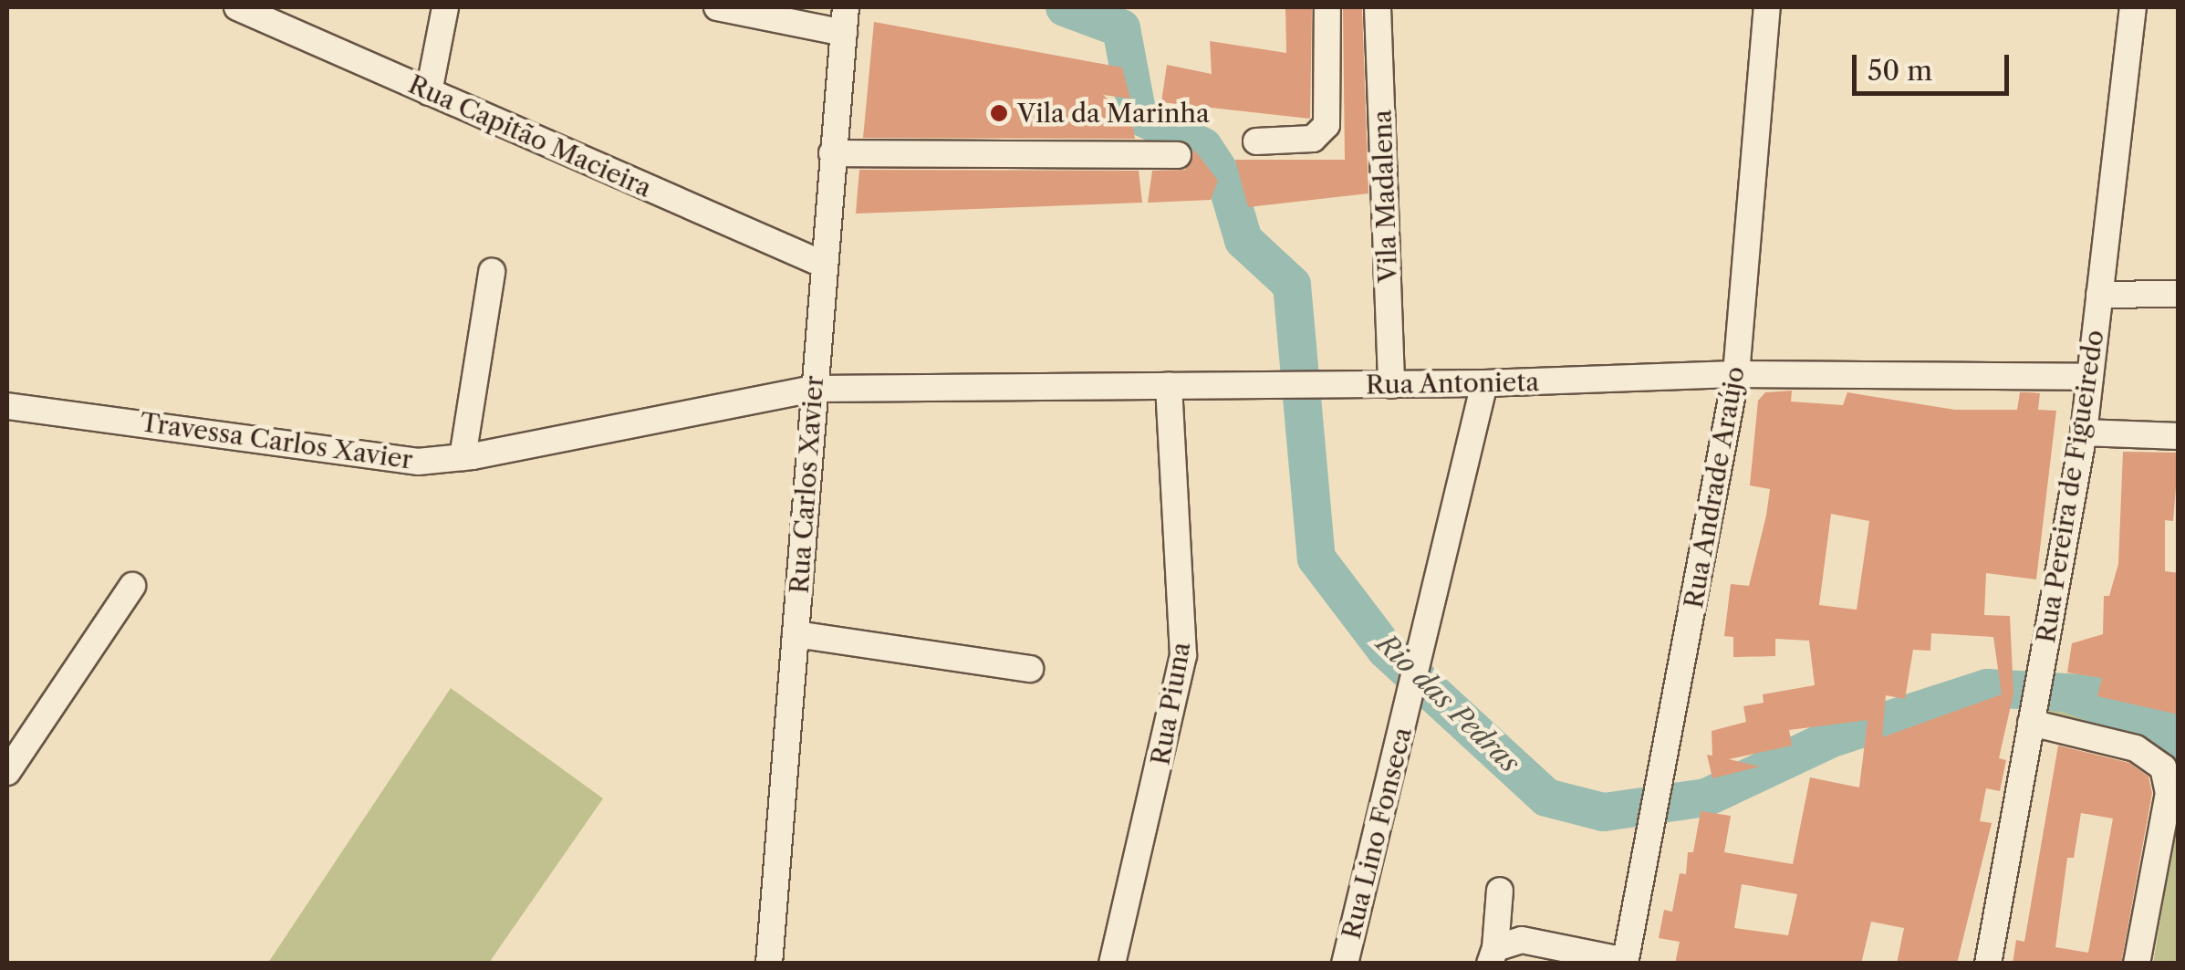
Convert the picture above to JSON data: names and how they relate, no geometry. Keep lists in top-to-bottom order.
{
  "streets": {
    "street": [
      "Rua Capitão Macieira",
      "Vila Madalena",
      "Rua Antonieta",
      "Travessa Carlos Xavier",
      "Rua Carlos Xavier",
      "Rua Pereira de Figueiredo",
      "Rua Andrade Araújo",
      "Rua Piuna",
      "Rua Lino Fonseca"
    ]
  },
  "crossings": [
    ["Rua Capitão Macieira", "Rua Carlos Xavier"],
    ["Vila Madalena", "Rua Antonieta"],
    ["Rua Antonieta", "Travessa Carlos Xavier"],
    ["Rua Antonieta", "Rua Carlos Xavier"],
    ["Rua Antonieta", "Rua Pereira de Figueiredo"],
    ["Rua Antonieta", "Rua Andrade Araújo"],
    ["Rua Antonieta", "Rua Piuna"],
    ["Rua Antonieta", "Rua Lino Fonseca"],
    ["Travessa Carlos Xavier", "Rua Carlos Xavier"]
  ],
  "water": ["Rio das Pedras"],
  "places": ["Vila da Marinha"],
  "scale_bar": "50 m"
}
